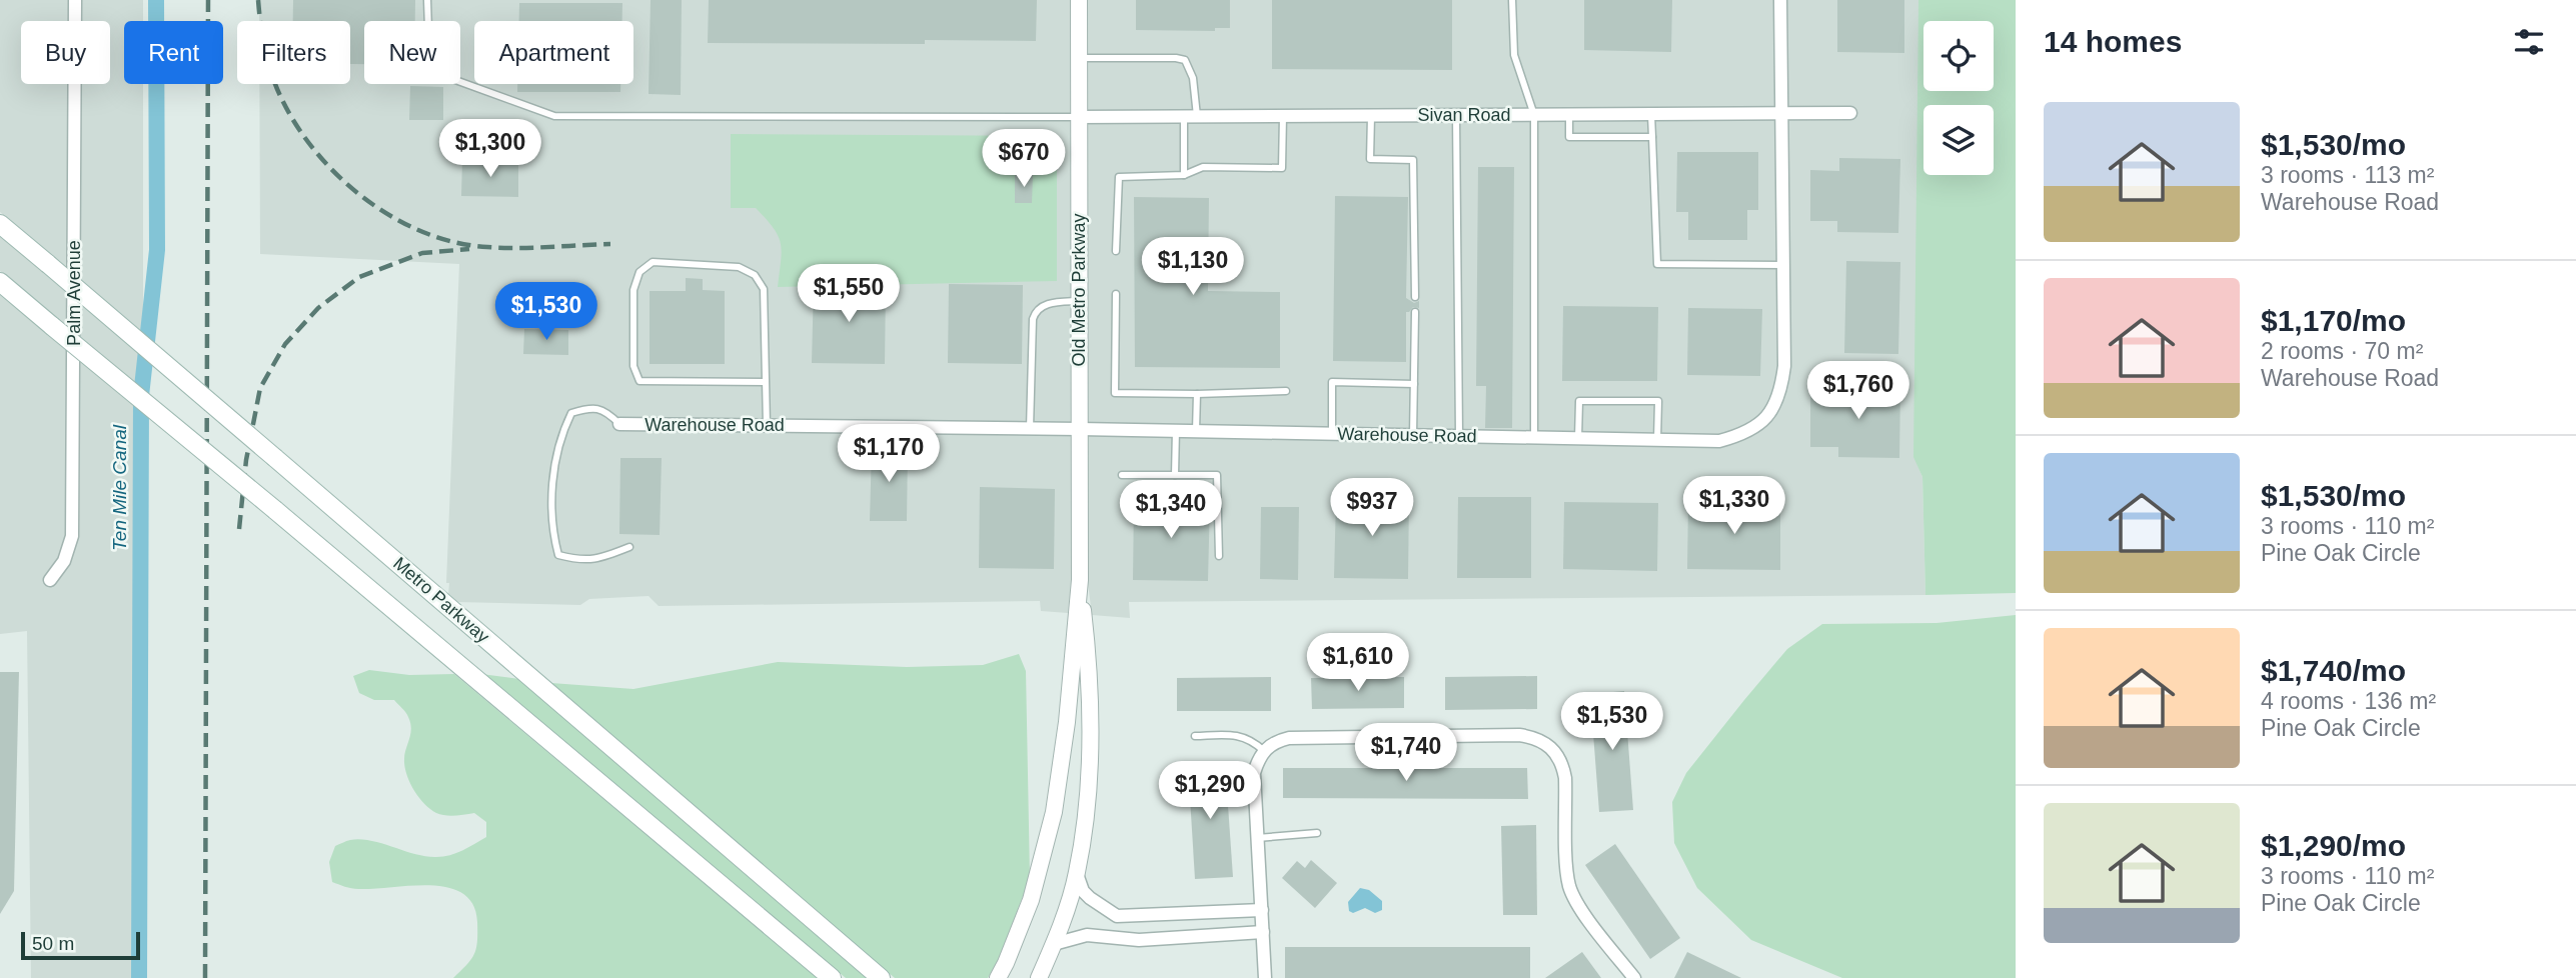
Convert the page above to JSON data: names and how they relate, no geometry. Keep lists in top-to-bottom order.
{
  "streets": {
    "main road": ["Metro Parkway"],
    "street": [
      "Sivan Road",
      "Old Metro Parkway",
      "Palm Avenue",
      "Warehouse Road"
    ]
  },
  "crossings": [
    ["Sivan Road", "Old Metro Parkway"],
    ["Sivan Road", "Warehouse Road"],
    ["Old Metro Parkway", "Warehouse Road"]
  ],
  "water": ["Ten Mile Canal"],
  "scale_bar": "50 m",
  "page": {
    "heading": "14 homes",
    "chip": [
      "Buy",
      "Rent",
      "Filters",
      "New",
      "Apartment"
    ],
    "list": [
      {
        "name": "$1,530/mo",
        "note": "3 rooms · 113 m² · Warehouse Road"
      },
      {
        "name": "$1,170/mo",
        "note": "2 rooms · 70 m² · Warehouse Road"
      },
      {
        "name": "$1,530/mo",
        "note": "3 rooms · 110 m² · Pine Oak Circle"
      },
      {
        "name": "$1,740/mo",
        "note": "4 rooms · 136 m² · Pine Oak Circle"
      },
      {
        "name": "$1,290/mo",
        "note": "3 rooms · 110 m² · Pine Oak Circle"
      }
    ],
    "price": [
      "$1,300",
      "$670",
      "$1,130",
      "$1,550",
      "$1,530",
      "$1,760",
      "$1,170",
      "$1,330",
      "$937",
      "$1,340",
      "$1,610",
      "$1,530",
      "$1,740",
      "$1,290"
    ],
    "scale": "50 m"
  }
}
